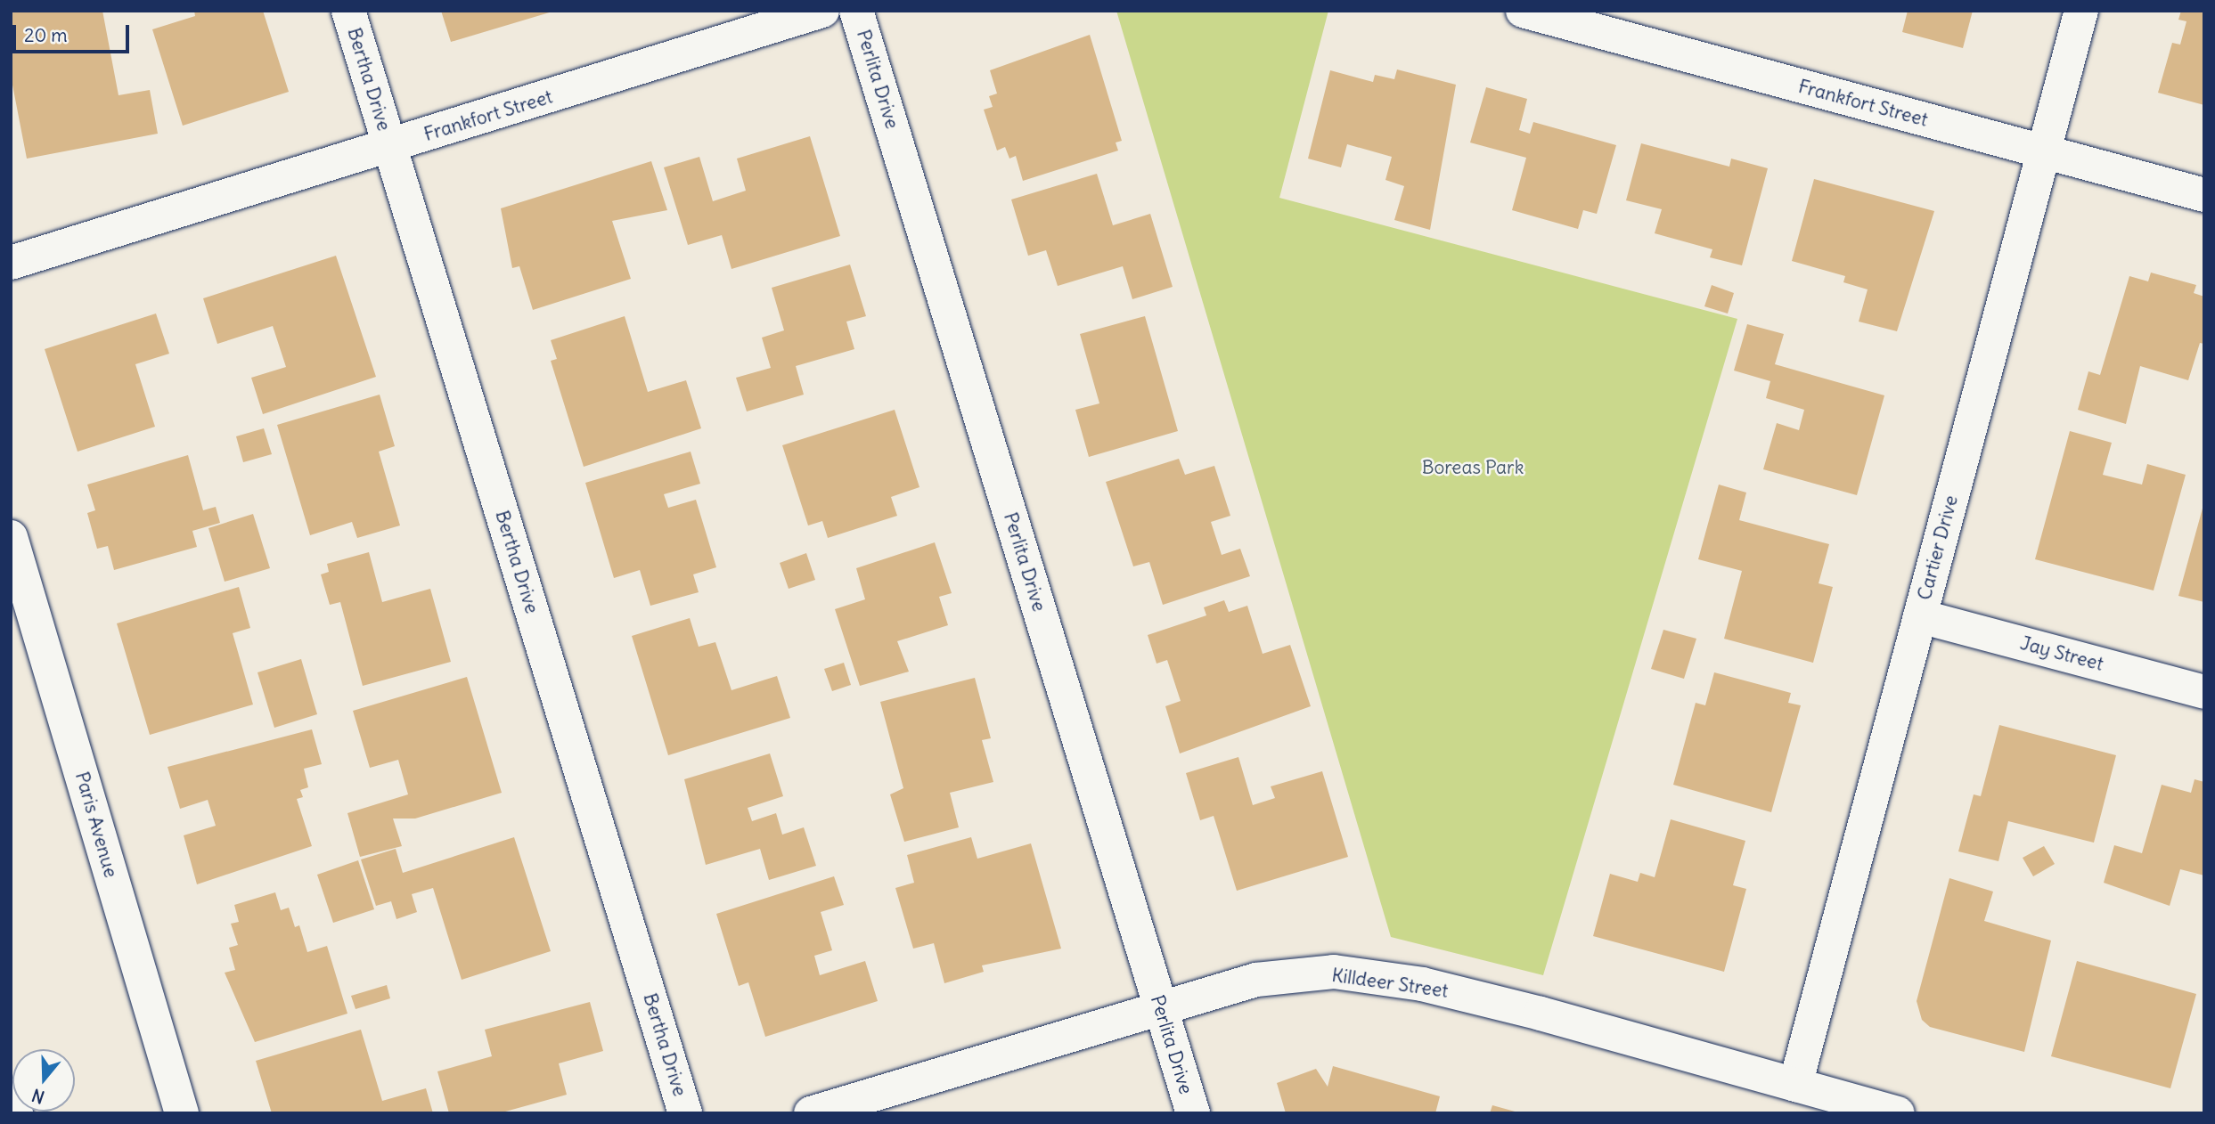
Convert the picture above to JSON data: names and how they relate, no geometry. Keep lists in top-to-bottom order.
{
  "streets": {
    "street": [
      "Bertha Drive",
      "Perlita Drive",
      "Frankfort Street",
      "Cartier Drive",
      "Jay Street",
      "Paris Avenue",
      "Killdeer Street"
    ]
  },
  "crossings": [
    ["Bertha Drive", "Frankfort Street"],
    ["Perlita Drive", "Killdeer Street"],
    ["Frankfort Street", "Cartier Drive"],
    ["Cartier Drive", "Jay Street"],
    ["Cartier Drive", "Killdeer Street"]
  ],
  "parks": ["Boreas Park"],
  "scale_bar": "20 m",
  "north": "bottom"
}
